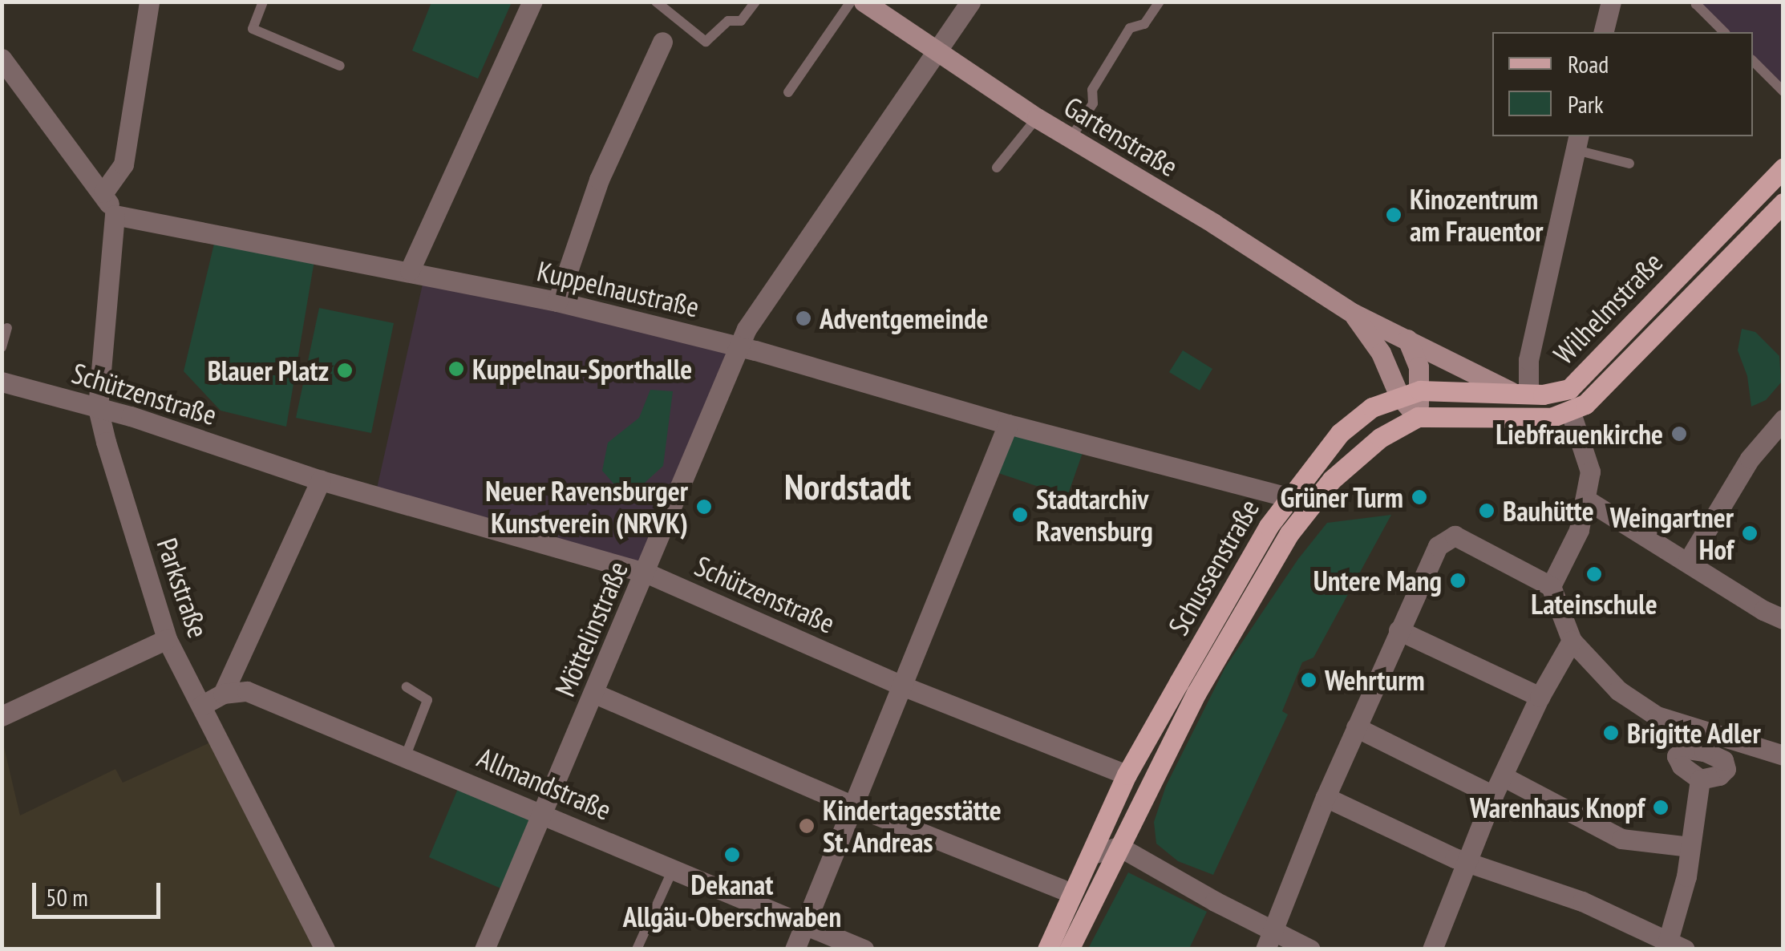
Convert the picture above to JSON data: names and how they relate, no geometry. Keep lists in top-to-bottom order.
{
  "streets": {
    "main road": ["Gartenstraße", "Wilhelmstraße", "Schussenstraße"],
    "street": [
      "Kuppelnaustraße",
      "Schützenstraße",
      "Parkstraße",
      "Möttelinstraße",
      "Allmandstraße"
    ]
  },
  "crossings": [
    ["Gartenstraße", "Schussenstraße"],
    ["Gartenstraße", "Möttelinstraße"],
    ["Kuppelnaustraße", "Schussenstraße"],
    ["Kuppelnaustraße", "Parkstraße"],
    ["Kuppelnaustraße", "Möttelinstraße"],
    ["Wilhelmstraße", "Schussenstraße"],
    ["Schützenstraße", "Schussenstraße"],
    ["Schützenstraße", "Parkstraße"],
    ["Schützenstraße", "Möttelinstraße"],
    ["Möttelinstraße", "Allmandstraße"]
  ],
  "districts": ["Nordstadt"],
  "places": [
    "Kinozentrum am Frauentor",
    "Adventgemeinde",
    "Kuppelnau-Sporthalle",
    "Blauer Platz",
    "Liebfrauenkirche",
    "Grüner Turm",
    "Neuer Ravensburger Kunstverein (NRVK)",
    "Bauhütte",
    "Stadtarchiv Ravensburg",
    "Weingartner Hof",
    "Lateinschule",
    "Untere Mang",
    "Wehrturm",
    "Brigitte Adler",
    "Warenhaus Knopf",
    "Kindertagesstätte St. Andreas",
    "Dekanat Allgäu-Oberschwaben"
  ],
  "legend": ["Road", "Park"],
  "scale_bar": "50 m"
}
